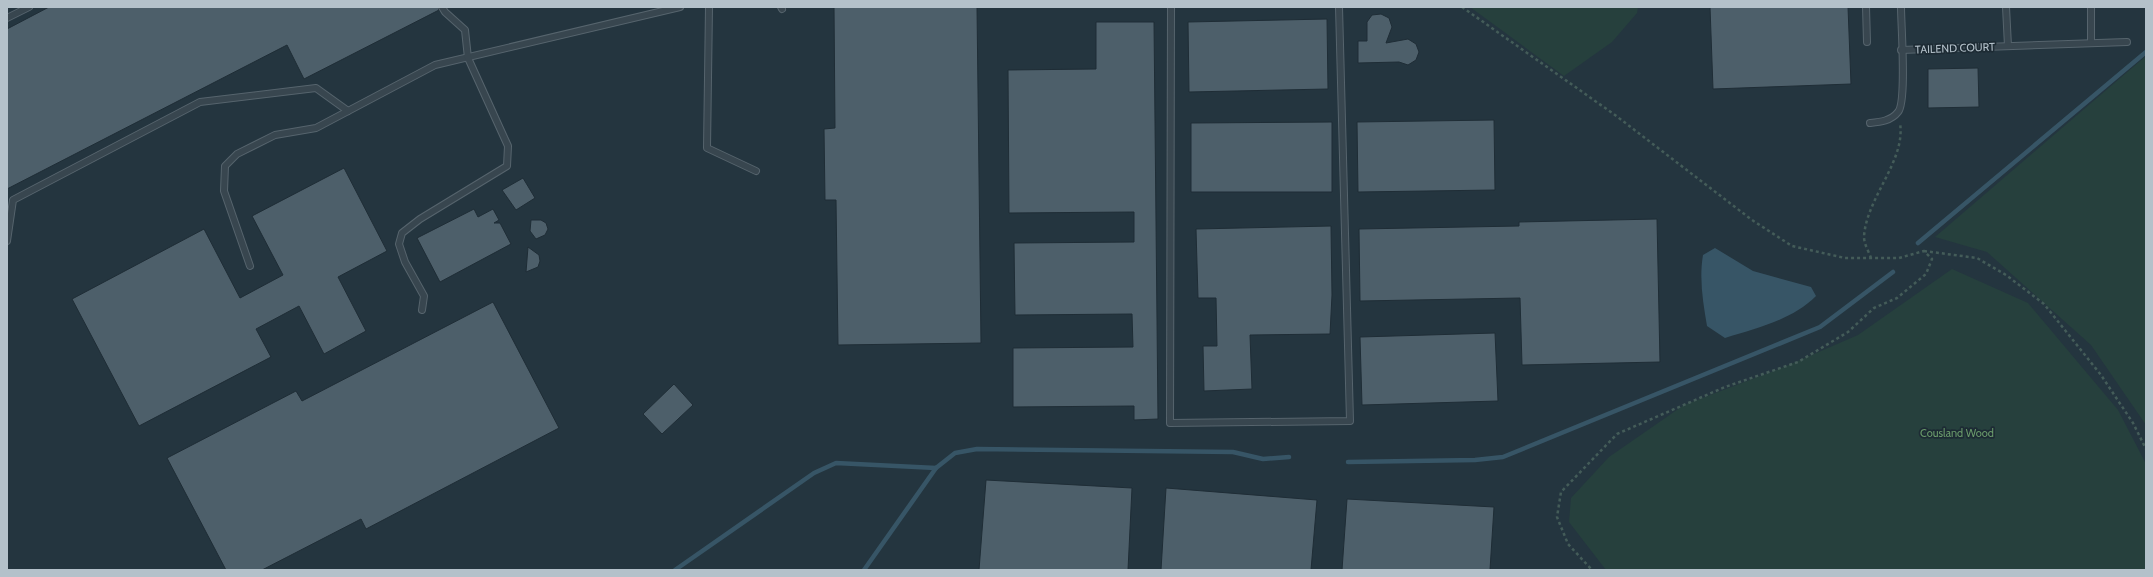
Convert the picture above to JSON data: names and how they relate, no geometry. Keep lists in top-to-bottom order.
{
  "streets": {
    "lane": ["TAILEND COURT"]
  },
  "parks": ["Cousland Wood"]
}
